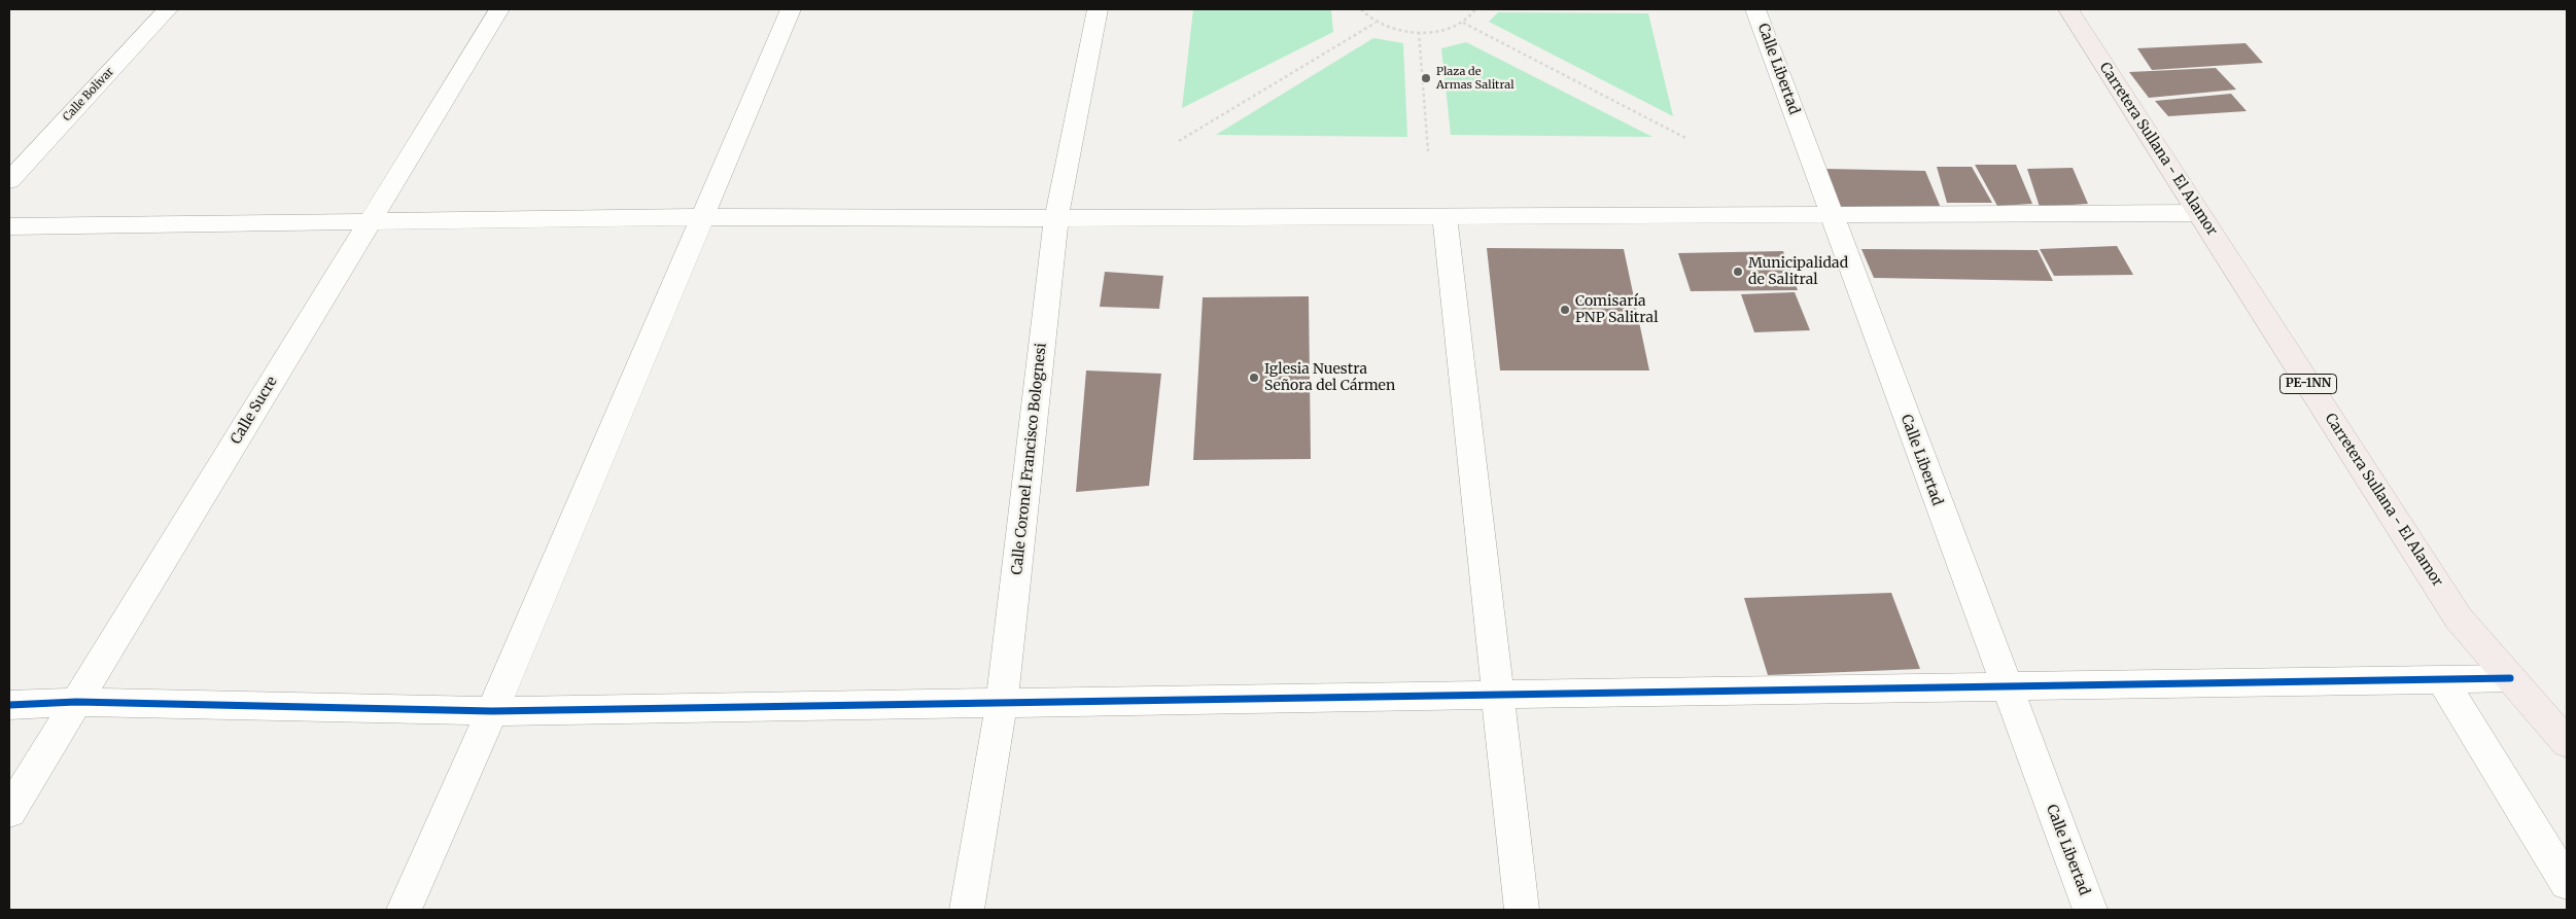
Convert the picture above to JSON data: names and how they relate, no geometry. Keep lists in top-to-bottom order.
{
  "streets": {
    "highway": ["Carretera Sullana - El Alamor", "PE-1NN"],
    "street": [
      "Calle Libertad",
      "Calle Bolivar",
      "Calle Sucre",
      "Calle Coronel Francisco Bolognesi"
    ]
  },
  "places": [
    "Plaza de Armas Salitral",
    "Municipalidad de Salitral",
    "Comisaría PNP Salitral",
    "Iglesia Nuestra Señora del Cármen"
  ]
}
